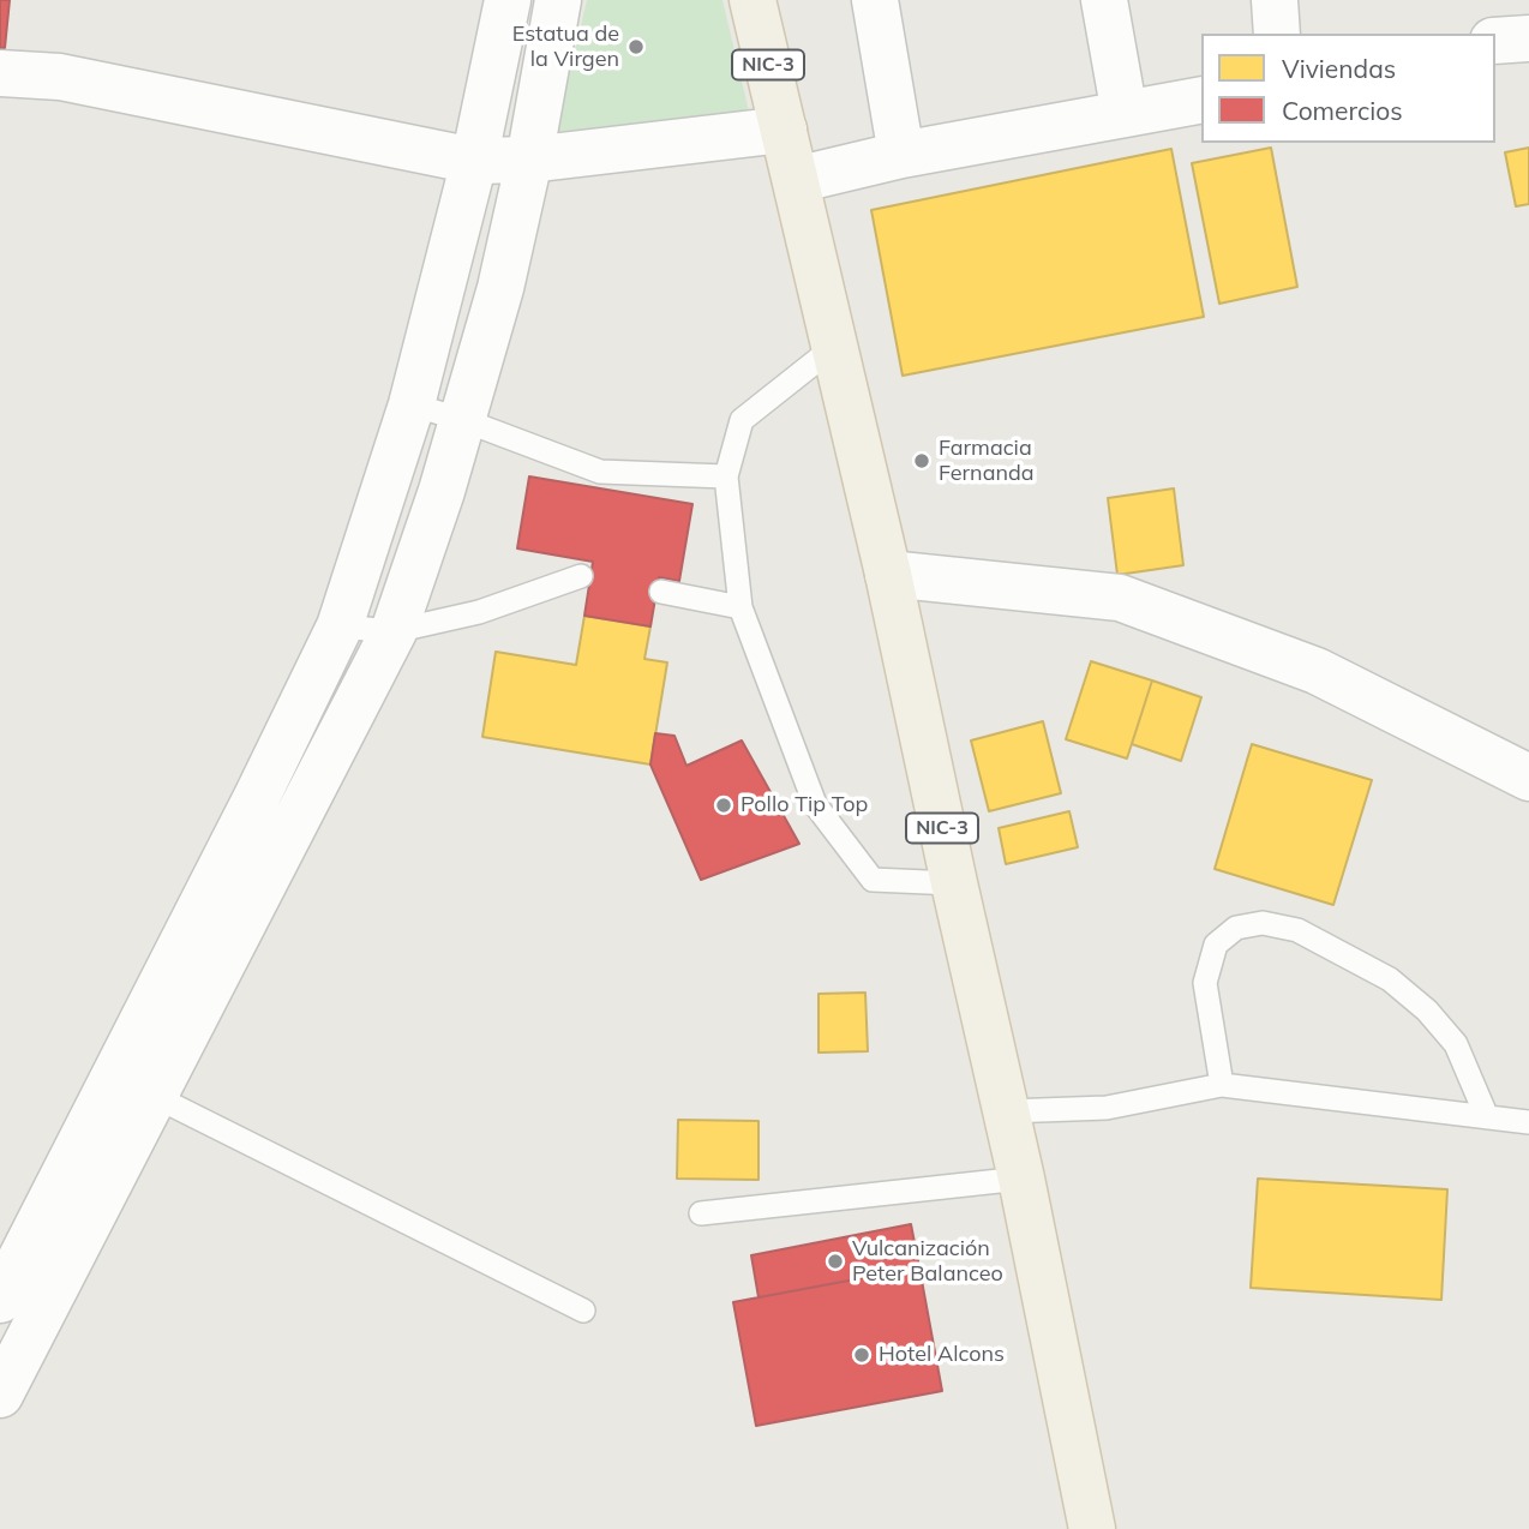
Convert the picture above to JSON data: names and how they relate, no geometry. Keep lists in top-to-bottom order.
{
  "streets": {
    "main road": ["NIC-3"]
  },
  "places": [
    "Estatua de la Virgen",
    "Farmacia Fernanda",
    "Pollo Tip Top",
    "Vulcanización Peter Balanceo",
    "Hotel Alcons"
  ],
  "legend": ["Viviendas", "Comercios"]
}
